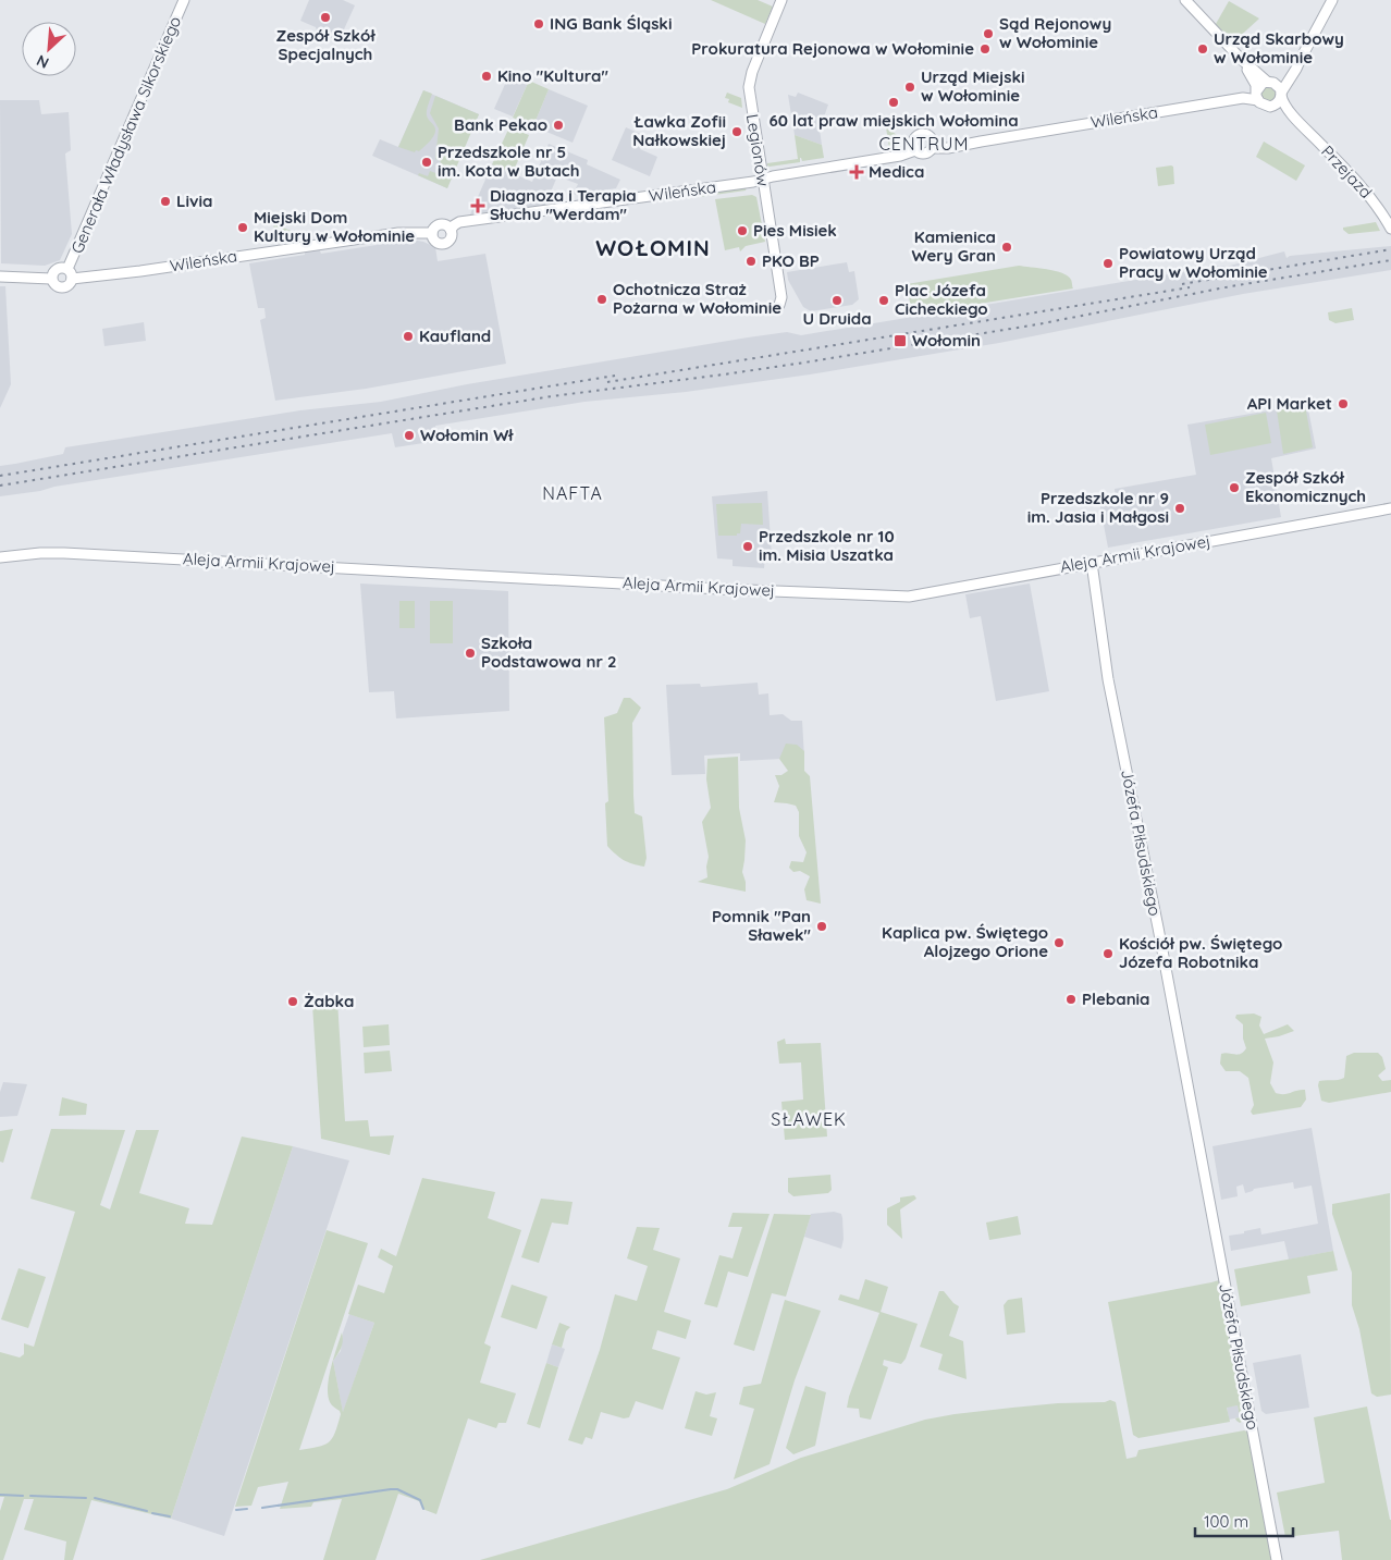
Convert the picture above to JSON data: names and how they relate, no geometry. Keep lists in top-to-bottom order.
{
  "streets": {
    "street": [
      "Wileńska",
      "Generała Władysława Sikorskiego",
      "Legionów",
      "Przejazd",
      "Aleja Armii Krajowej",
      "Józefa Piłsudskiego"
    ]
  },
  "crossings": [
    ["Wileńska", "Generała Władysława Sikorskiego"],
    ["Wileńska", "Legionów"],
    ["Wileńska", "Przejazd"],
    ["Aleja Armii Krajowej", "Józefa Piłsudskiego"]
  ],
  "districts": [
    "CENTRUM",
    "WOŁOMIN",
    "NAFTA",
    "SŁAWEK"
  ],
  "places": {
    "other": [
      "Zespół Szkół Specjalnych",
      "ING Bank Śląski",
      "Sąd Rejonowy w Wołominie",
      "Prokuratura Rejonowa w Wołominie",
      "Urząd Skarbowy w Wołominie",
      "Kino \"Kultura\"",
      "Urząd Miejski w Wołominie",
      "60 lat praw miejskich Wołomina",
      "Bank Pekao",
      "Ławka Zofii Nałkowskiej",
      "Przedszkole nr 5 im. Kota w Butach",
      "Livia",
      "Miejski Dom Kultury w Wołominie",
      "Pies Misiek",
      "Kamienica Wery Gran",
      "PKO BP",
      "Powiatowy Urząd Pracy w Wołominie",
      "Ochotnicza Straż Pożarna w Wołominie",
      "U Druida",
      "Plac Józefa Cicheckiego",
      "Kaufland",
      "API Market",
      "Wołomin Wł",
      "Zespół Szkół Ekonomicznych",
      "Przedszkole nr 9 im. Jasia i Małgosi",
      "Przedszkole nr 10 im. Misia Uszatka",
      "Szkoła Podstawowa nr 2",
      "Pomnik \"Pan Sławek\"",
      "Kaplica pw. Świętego Alojzego Orione",
      "Kościół pw. Świętego Józefa Robotnika",
      "Plebania",
      "Żabka"
    ],
    "health": ["Medica", "Diagnoza i Terapia Słuchu \"Werdam\""],
    "transit": ["Wołomin"]
  },
  "scale_bar": "100 m",
  "north": "bottom left"
}
